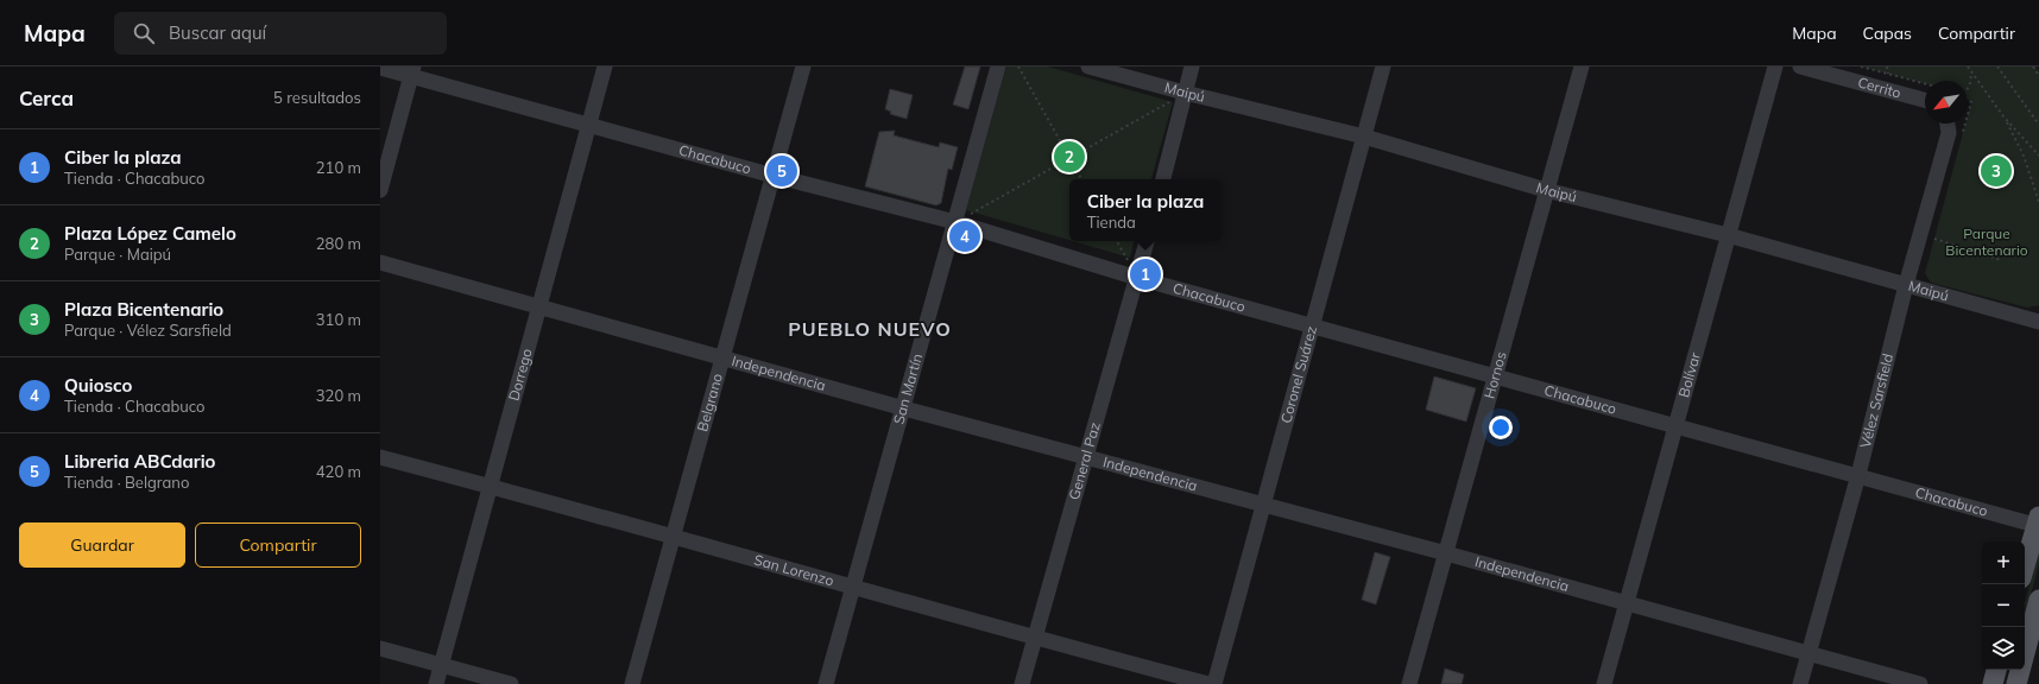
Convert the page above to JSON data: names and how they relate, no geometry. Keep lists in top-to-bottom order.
{
  "streets": {
    "street": [
      "Cerrito",
      "Maipú",
      "Chacabuco",
      "Independencia",
      "Dorrego",
      "Coronel Suárez",
      "Hornos",
      "Bolívar",
      "San Martín",
      "Vélez Sarsfield",
      "Belgrano",
      "General Paz",
      "San Lorenzo"
    ]
  },
  "crossings": [
    ["Maipú", "Coronel Suárez"],
    ["Maipú", "Hornos"],
    ["Maipú", "Bolívar"],
    ["Maipú", "Vélez Sarsfield"],
    ["Chacabuco", "Dorrego"],
    ["Chacabuco", "Coronel Suárez"],
    ["Chacabuco", "Hornos"],
    ["Chacabuco", "Bolívar"],
    ["Chacabuco", "San Martín"],
    ["Chacabuco", "Vélez Sarsfield"],
    ["Chacabuco", "Belgrano"],
    ["Chacabuco", "General Paz"],
    ["Independencia", "Dorrego"],
    ["Independencia", "Coronel Suárez"],
    ["Independencia", "Hornos"],
    ["Independencia", "Bolívar"],
    ["Independencia", "San Martín"],
    ["Independencia", "Vélez Sarsfield"],
    ["Independencia", "Belgrano"],
    ["Independencia", "General Paz"],
    ["Dorrego", "San Lorenzo"],
    ["San Martín", "San Lorenzo"],
    ["Belgrano", "San Lorenzo"],
    ["General Paz", "San Lorenzo"]
  ],
  "districts": ["PUEBLO NUEVO"],
  "parks": ["Parque Bicentenario"],
  "north": "bottom left",
  "page": {
    "header": "Mapa",
    "search": "Buscar aquí",
    "nav": ["Mapa", "Capas", "Compartir"],
    "heading": ["Cerca", "5 resultados"],
    "list": [
      {
        "mark": "1",
        "name": "Ciber la plaza",
        "note": "Tienda · Chacabuco",
        "value": "210 m"
      },
      {
        "mark": "2",
        "name": "Plaza López Camelo",
        "note": "Parque · Maipú",
        "value": "280 m"
      },
      {
        "mark": "3",
        "name": "Plaza Bicentenario",
        "note": "Parque · Vélez Sarsfield",
        "value": "310 m"
      },
      {
        "mark": "4",
        "name": "Quiosco",
        "note": "Tienda · Chacabuco",
        "value": "320 m"
      },
      {
        "mark": "5",
        "name": "Libreria ABCdario",
        "note": "Tienda · Belgrano",
        "value": "420 m"
      }
    ],
    "pins": [
      "2",
      "3",
      "5",
      "4",
      "1"
    ],
    "popup": ["Ciber la plaza", "Tienda"],
    "buttons": ["Guardar", "Compartir"],
    "map_buttons": ["+", "−"]
  }
}
